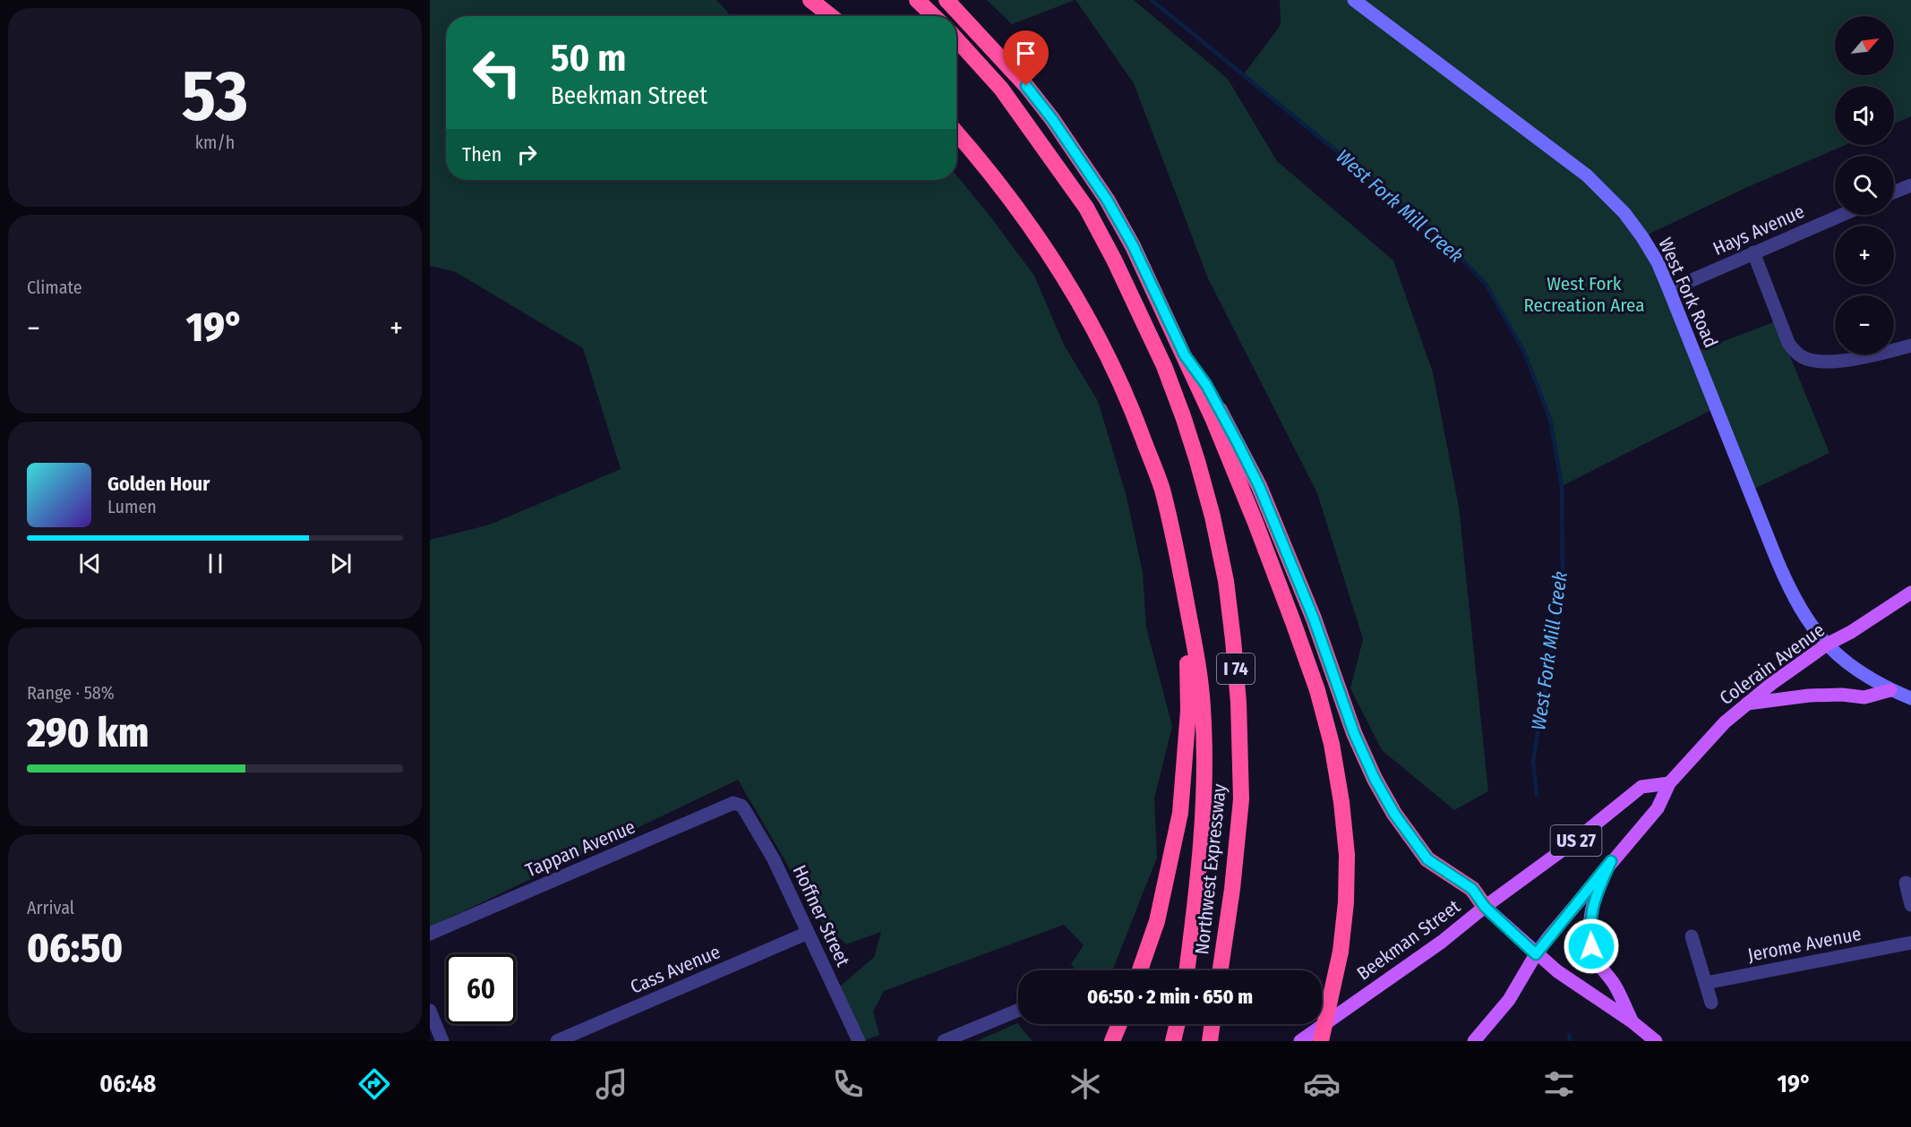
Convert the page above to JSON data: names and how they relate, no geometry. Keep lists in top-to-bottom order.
{
  "streets": {
    "highway": ["I 74", "Northwest Expressway"],
    "main road": ["Colerain Avenue", "US 27", "Beekman Street"],
    "street": [
      "Hays Avenue",
      "West Fork Road",
      "Tappan Avenue",
      "Hoffner Street",
      "Jerome Avenue",
      "Cass Avenue"
    ]
  },
  "crossings": [
    ["Hays Avenue", "West Fork Road"],
    ["West Fork Road", "Colerain Avenue"],
    ["Colerain Avenue", "US 27"],
    ["Colerain Avenue", "Beekman Street"],
    ["US 27", "Beekman Street"],
    ["Tappan Avenue", "Hoffner Street"],
    ["Hoffner Street", "Cass Avenue"]
  ],
  "water": ["West Fork Mill Creek"],
  "parks": ["West Fork Recreation Area"],
  "north": "top right",
  "page": {
    "tile": [
      ["53", "km/h"],
      "Climate",
      ["Range · 58%", "290 km"],
      ["Arrival", "06:50"]
    ],
    "map_buttons": ["+", "−"],
    "turn": ["50 m", "Beekman Street"],
    "then": "Then",
    "heat": ["−", "19°", "+"],
    "song": ["Golden Hour", "Lumen"],
    "limit": "60",
    "trip": "06:50 · 2 min · 650 m",
    "tabs": ["06:48", "19°"]
  }
}
